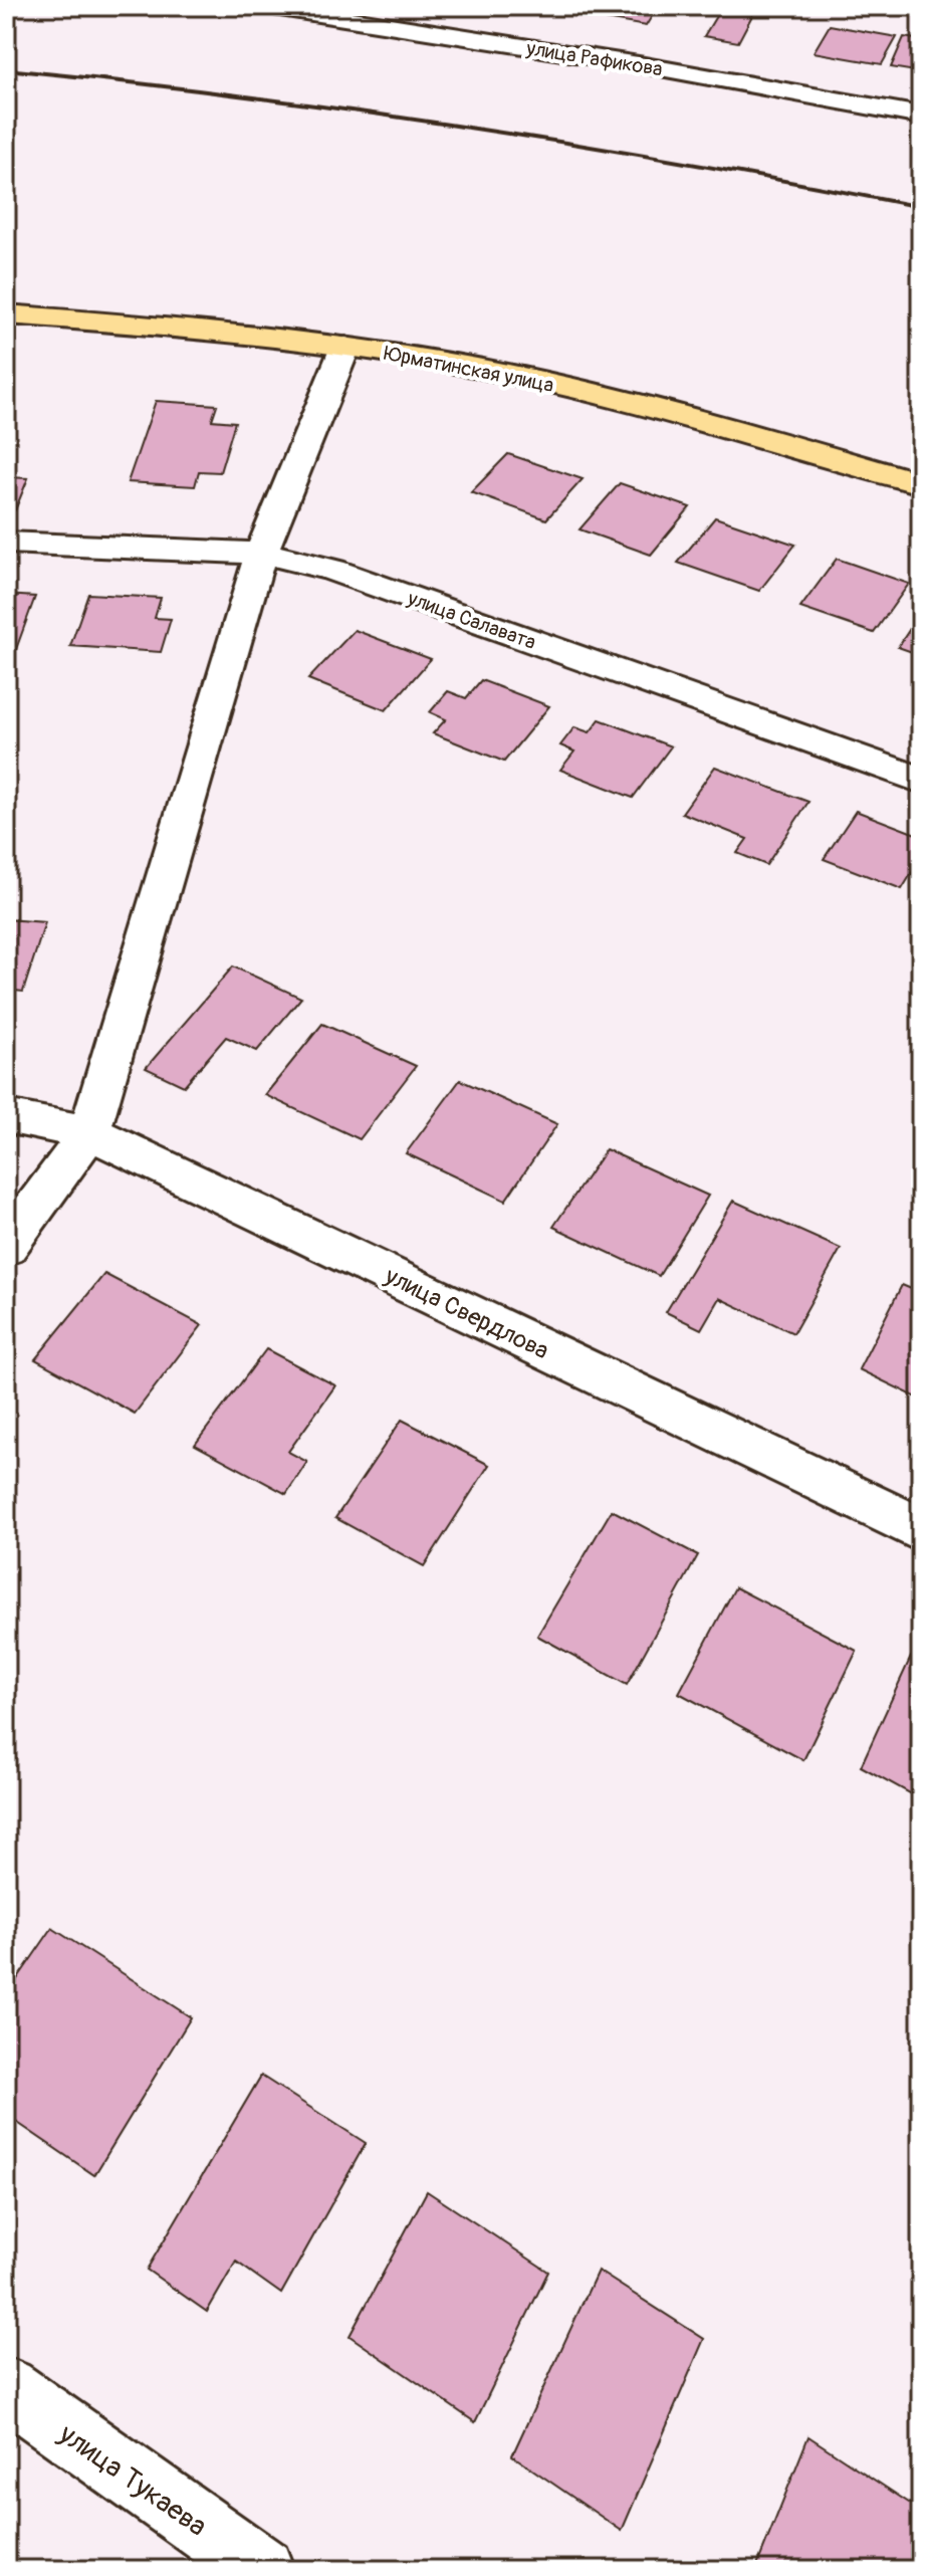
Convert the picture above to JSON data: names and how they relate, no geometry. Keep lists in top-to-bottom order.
{
  "streets": {
    "main road": ["Юрматинская улица"],
    "street": [
      "улица Рафикова",
      "улица Салавата",
      "улица Свердлова",
      "улица Тукаева"
    ]
  }
}
